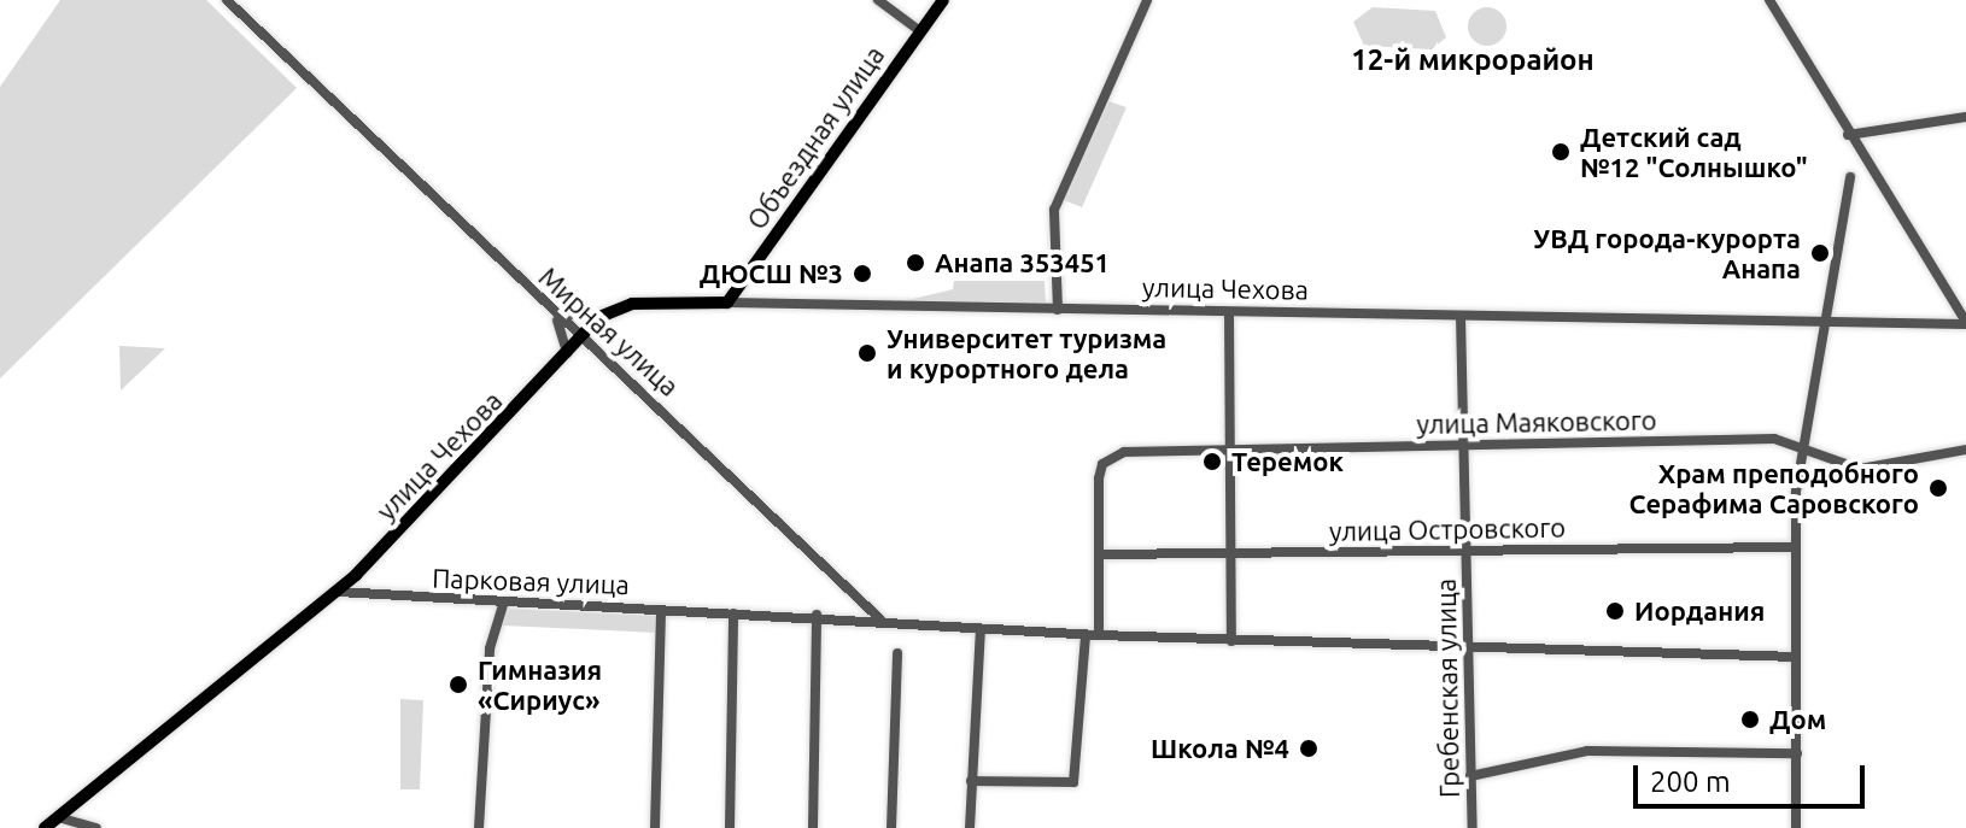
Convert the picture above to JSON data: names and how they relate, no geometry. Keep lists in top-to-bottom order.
{
  "streets": {
    "main road": ["Объездная улица", "улица Чехова"],
    "street": [
      "Мирная улица",
      "улица Маяковского",
      "улица Островского",
      "Парковая улица",
      "Гребенская улица"
    ]
  },
  "crossings": [
    ["Объездная улица", "улица Чехова"],
    ["улица Чехова", "Мирная улица"],
    ["улица Чехова", "Парковая улица"],
    ["улица Чехова", "Гребенская улица"],
    ["Мирная улица", "Парковая улица"],
    ["улица Маяковского", "улица Островского"],
    ["улица Маяковского", "Гребенская улица"],
    ["улица Островского", "Гребенская улица"],
    ["Парковая улица", "Гребенская улица"]
  ],
  "districts": ["12-й микрорайон"],
  "places": [
    "Детский сад №12 \"Солнышко\"",
    "УВД города-курорта Анапа",
    "Анапа 353451",
    "ДЮСШ №3",
    "Университет туризма и курортного дела",
    "Теремок",
    "Храм преподобного Серафима Саровского",
    "Иордания",
    "Гимназия «Сириус»",
    "Дом",
    "Школа №4"
  ],
  "scale_bar": "200 m"
}
